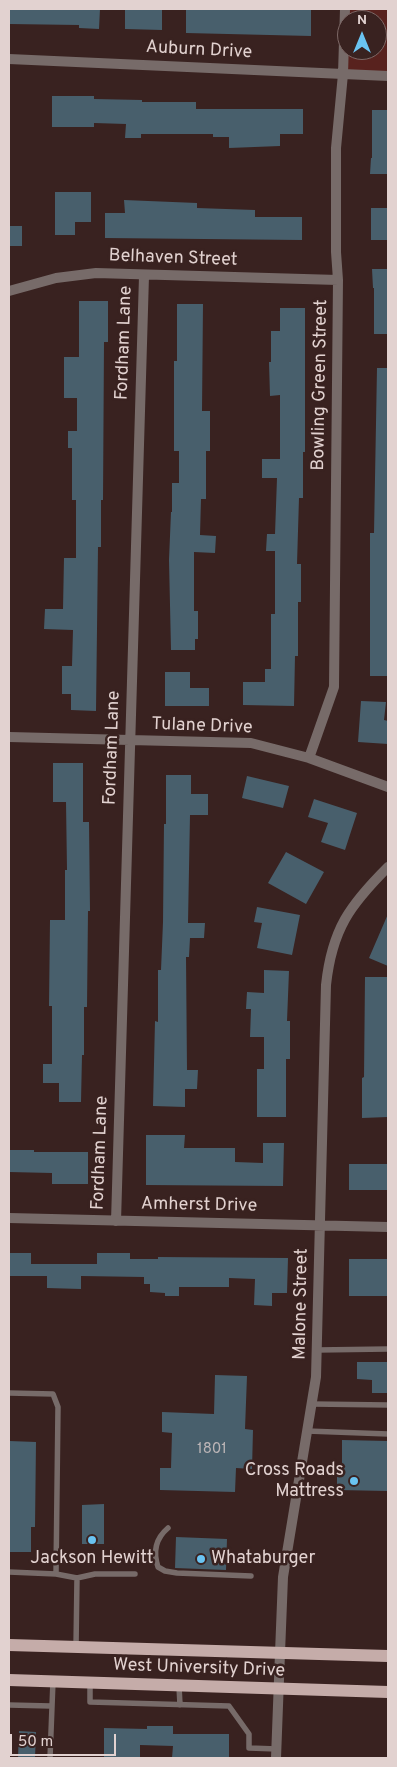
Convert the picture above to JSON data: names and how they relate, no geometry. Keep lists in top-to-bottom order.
{
  "streets": {
    "main road": ["West University Drive"],
    "street": [
      "Auburn Drive",
      "Belhaven Street",
      "Fordham Lane",
      "Bowling Green Street",
      "Tulane Drive",
      "Amherst Drive",
      "Malone Street"
    ]
  },
  "crossings": [
    ["Auburn Drive", "Bowling Green Street"],
    ["Belhaven Street", "Fordham Lane"],
    ["Belhaven Street", "Bowling Green Street"],
    ["Fordham Lane", "Tulane Drive"],
    ["Fordham Lane", "Amherst Drive"],
    ["Bowling Green Street", "Tulane Drive"],
    ["Amherst Drive", "Malone Street"],
    ["Malone Street", "West University Drive"]
  ],
  "places": ["Cross Roads Mattress", "Jackson Hewitt", "Whataburger"],
  "house_numbers": ["1801"],
  "scale_bar": "50 m",
  "north": "top"
}
